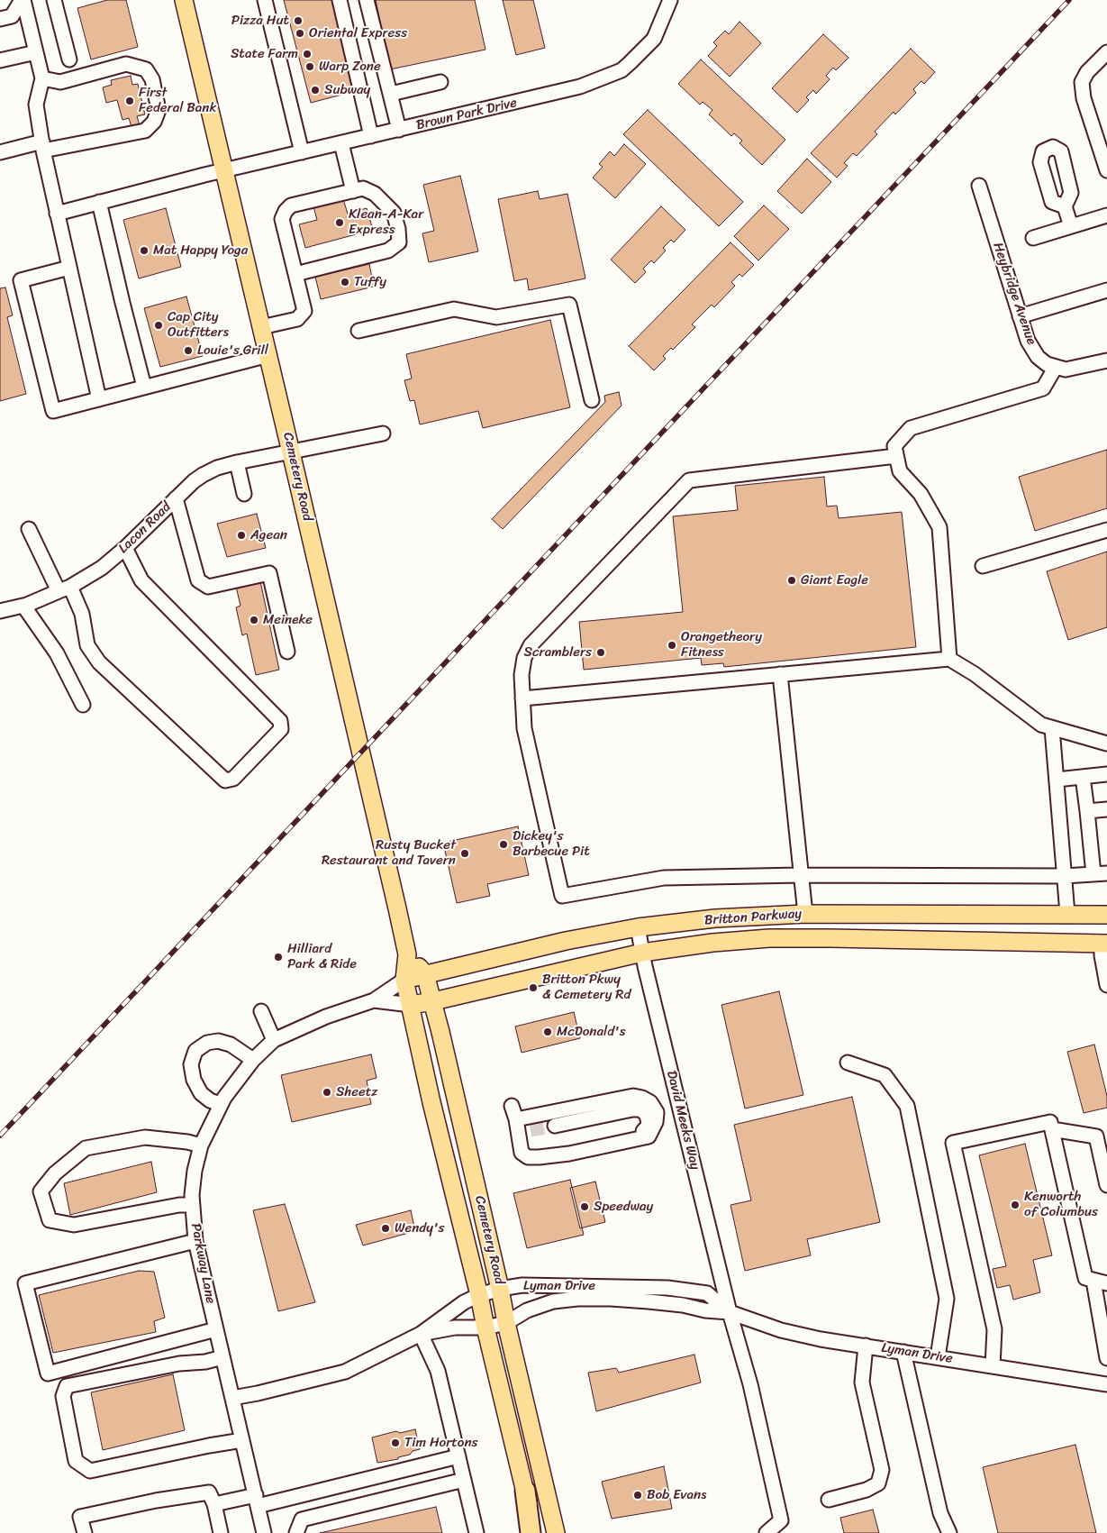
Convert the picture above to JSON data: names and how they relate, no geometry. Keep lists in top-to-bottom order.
{
  "streets": {
    "main road": ["Cemetery Road", "Britton Parkway"],
    "street": [
      "Brown Park Drive",
      "Heybridge Avenue",
      "Lacon Road",
      "David Meeks Way",
      "Parkway Lane",
      "Lyman Drive"
    ]
  },
  "crossings": [
    ["Brown Park Drive", "Cemetery Road"],
    ["Cemetery Road", "Lacon Road"],
    ["Cemetery Road", "Britton Parkway"],
    ["Cemetery Road", "Parkway Lane"],
    ["Cemetery Road", "Lyman Drive"],
    ["Britton Parkway", "David Meeks Way"],
    ["Britton Parkway", "Parkway Lane"],
    ["David Meeks Way", "Lyman Drive"],
    ["Parkway Lane", "Lyman Drive"]
  ],
  "places": [
    "Pizza Hut",
    "Oriental Express",
    "State Farm",
    "Warp Zone",
    "Subway",
    "First Federal Bank",
    "Klean-A-Kar Express",
    "Mat Happy Yoga",
    "Tuffy",
    "Cap City Outfitters",
    "Louie's Grill",
    "Agean",
    "Giant Eagle",
    "Meineke",
    "Orangetheory Fitness",
    "Scramblers",
    "Dickey's Barbecue Pit",
    "Rusty Bucket Restaurant and Tavern",
    "Hilliard Park & Ride",
    "Britton Pkwy & Cemetery Rd",
    "McDonald's",
    "Sheetz",
    "Kenworth of Columbus",
    "Speedway",
    "Wendy's",
    "Tim Hortons",
    "Bob Evans"
  ]
}
